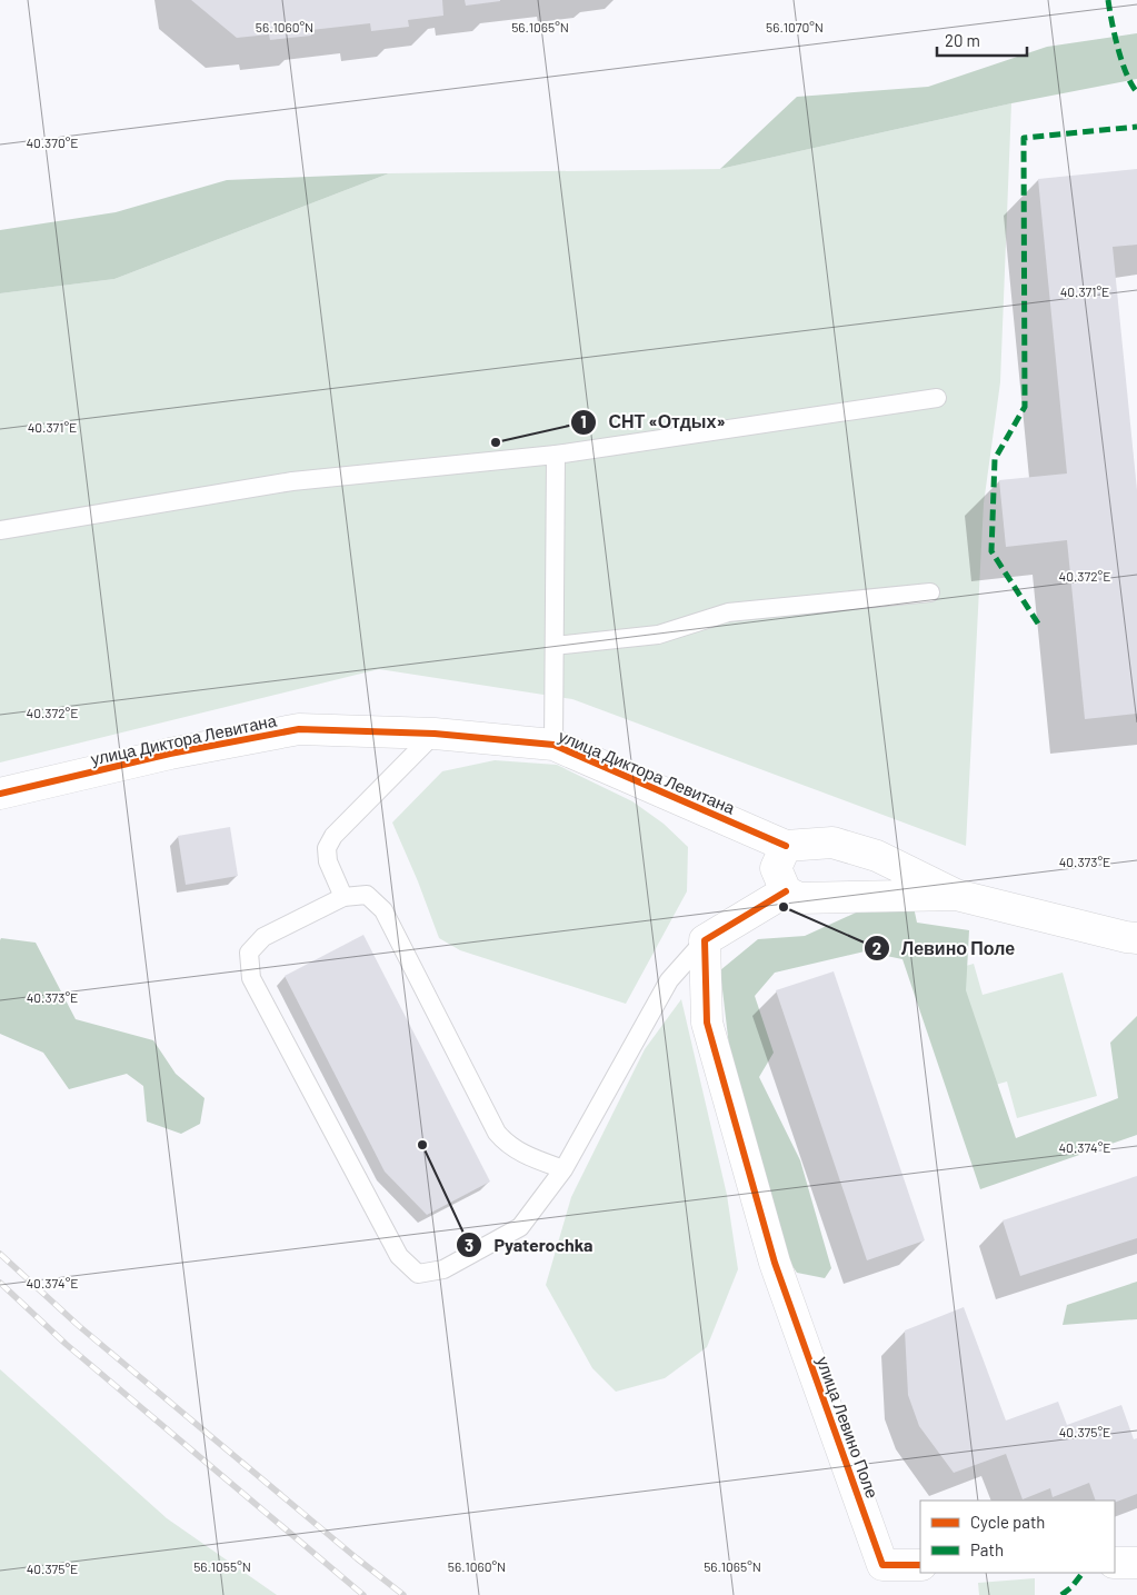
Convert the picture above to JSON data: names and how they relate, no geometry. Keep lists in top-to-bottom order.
{
  "streets": {
    "street": ["улица Диктора Левитана", "улица Левино Поле"]
  },
  "places": ["СНТ «Отдых»", "Левино Поле", "Pyaterochka"],
  "legend": ["Cycle path", "Path"],
  "scale_bar": "20 m",
  "coordinates": [
    "56.1060°N",
    "56.1065°N",
    "56.1070°N",
    "40.370°E",
    "40.371°E",
    "40.372°E",
    "40.373°E",
    "40.374°E",
    "40.375°E",
    "56.1055°N"
  ]
}
